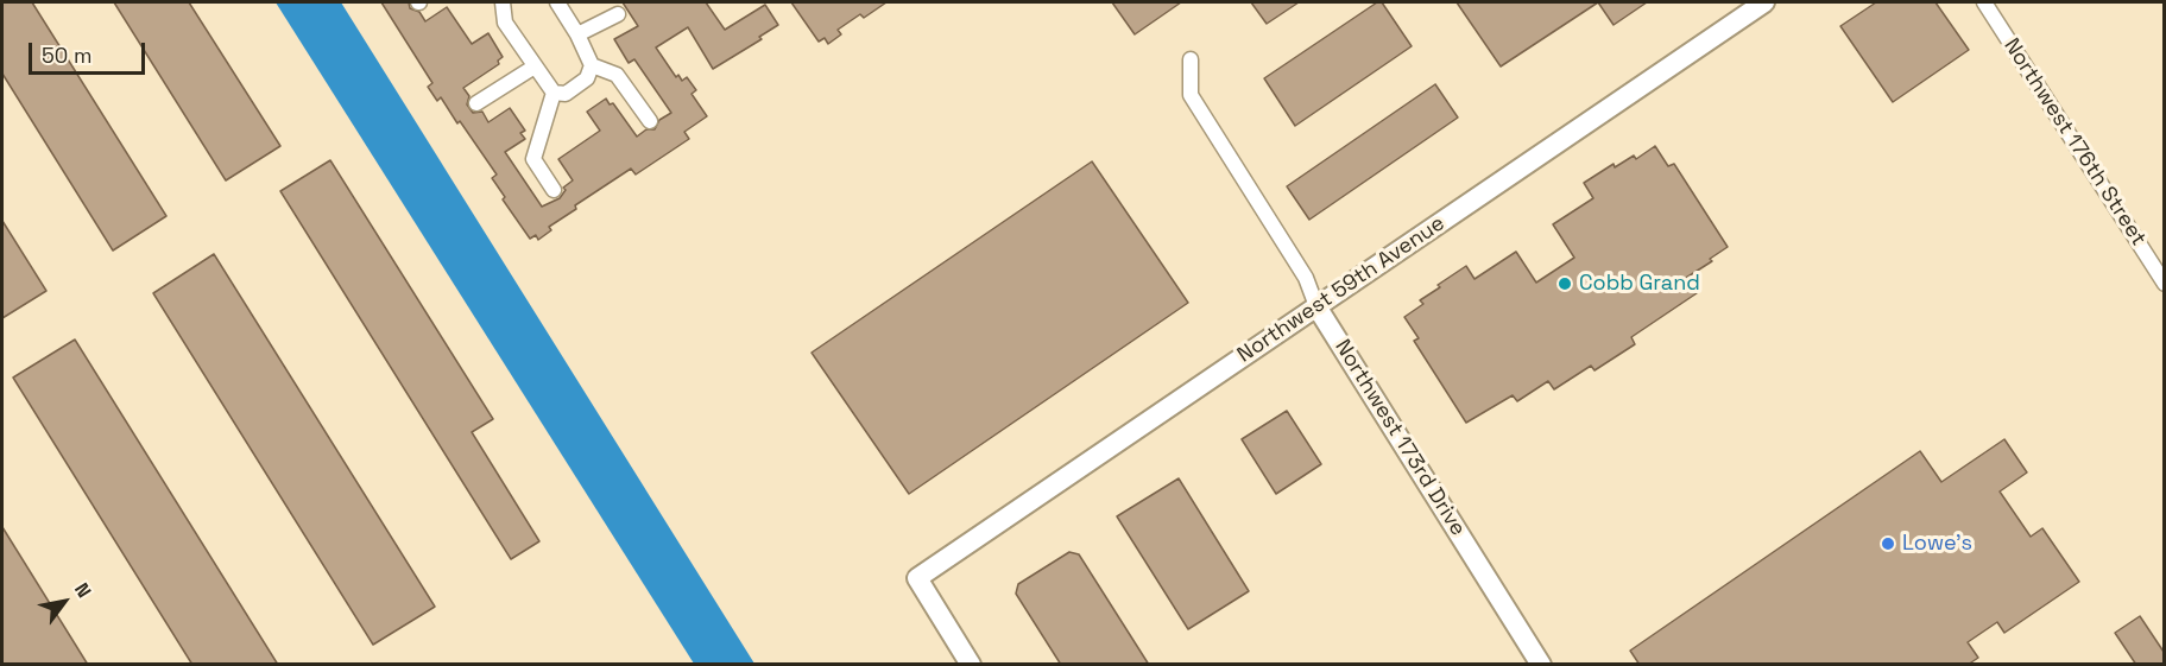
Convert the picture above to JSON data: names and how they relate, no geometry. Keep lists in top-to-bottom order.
{
  "streets": {
    "street": ["Northwest 176th Street", "Northwest 59th Avenue", "Northwest 173rd Drive"]
  },
  "crossings": [
    ["Northwest 59th Avenue", "Northwest 173rd Drive"]
  ],
  "places": ["Cobb Grand", "Lowe's"],
  "scale_bar": "50 m",
  "north": "top right"
}
